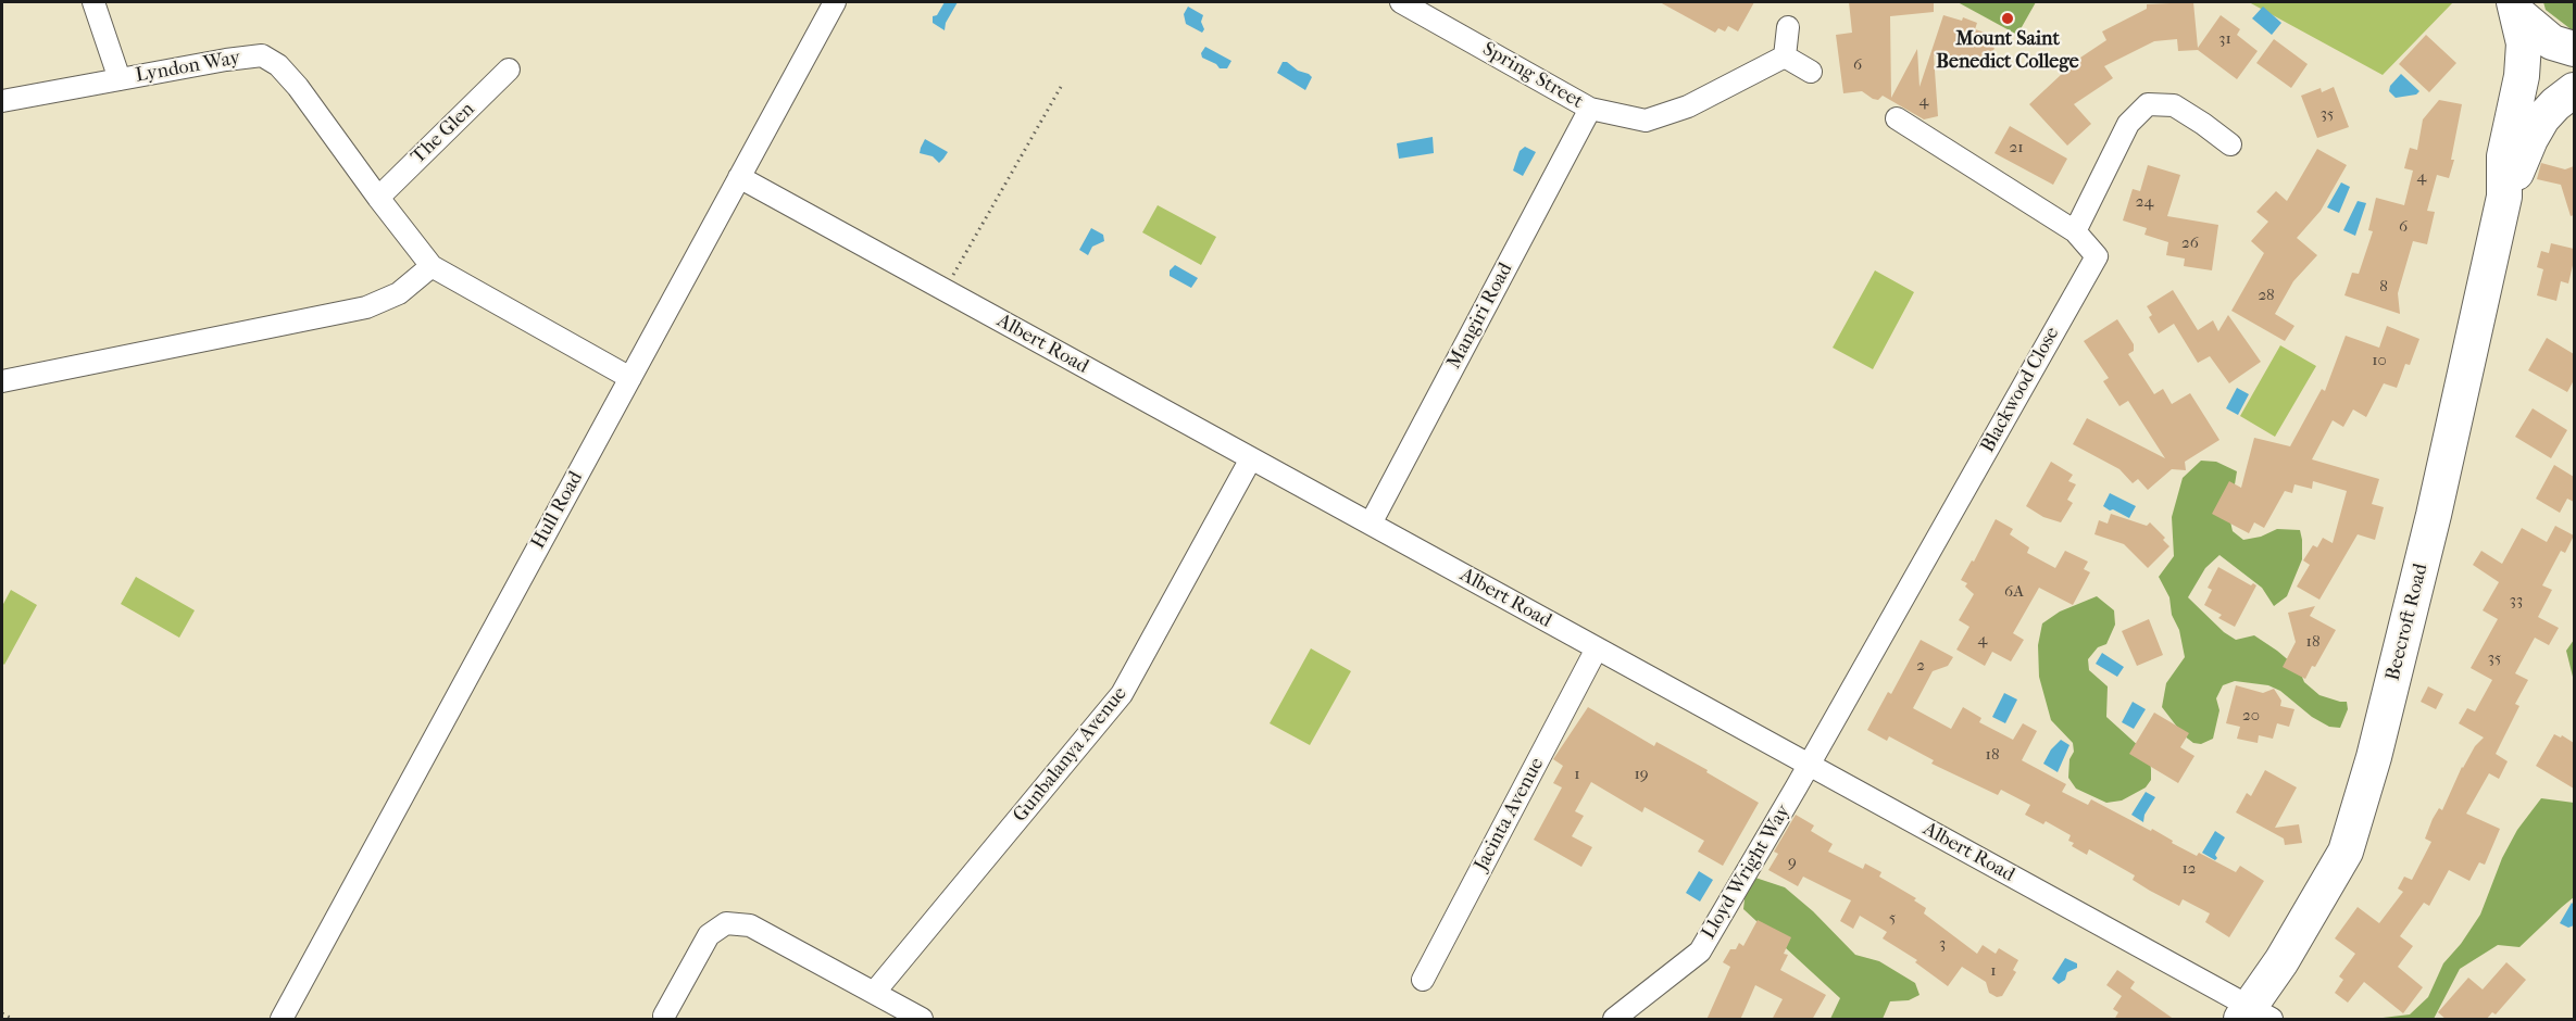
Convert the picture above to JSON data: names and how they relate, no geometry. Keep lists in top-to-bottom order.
{
  "streets": {
    "main road": ["Beecroft Road"],
    "street": [
      "Lyndon Way",
      "Spring Street",
      "The Glen",
      "Mangiri Road",
      "Albert Road",
      "Blackwood Close",
      "Hull Road",
      "Gunbalanya Avenue",
      "Jacinta Avenue",
      "Lloyd Wright Way"
    ]
  },
  "crossings": [
    ["Lyndon Way", "The Glen"],
    ["Lyndon Way", "Hull Road"],
    ["Spring Street", "Mangiri Road"],
    ["Mangiri Road", "Albert Road"],
    ["Albert Road", "Blackwood Close"],
    ["Albert Road", "Hull Road"],
    ["Albert Road", "Beecroft Road"],
    ["Albert Road", "Gunbalanya Avenue"],
    ["Albert Road", "Jacinta Avenue"],
    ["Albert Road", "Lloyd Wright Way"],
    ["Blackwood Close", "Lloyd Wright Way"]
  ],
  "places": ["Mount Saint Benedict College"],
  "house_numbers": [
    "31",
    "6",
    "4",
    "35",
    "21",
    "4",
    "24",
    "6",
    "26",
    "8",
    "28",
    "10",
    "6A",
    "33",
    "4",
    "18",
    "35",
    "2",
    "20",
    "18",
    "1",
    "19",
    "9",
    "12",
    "5",
    "3",
    "1"
  ]
}
